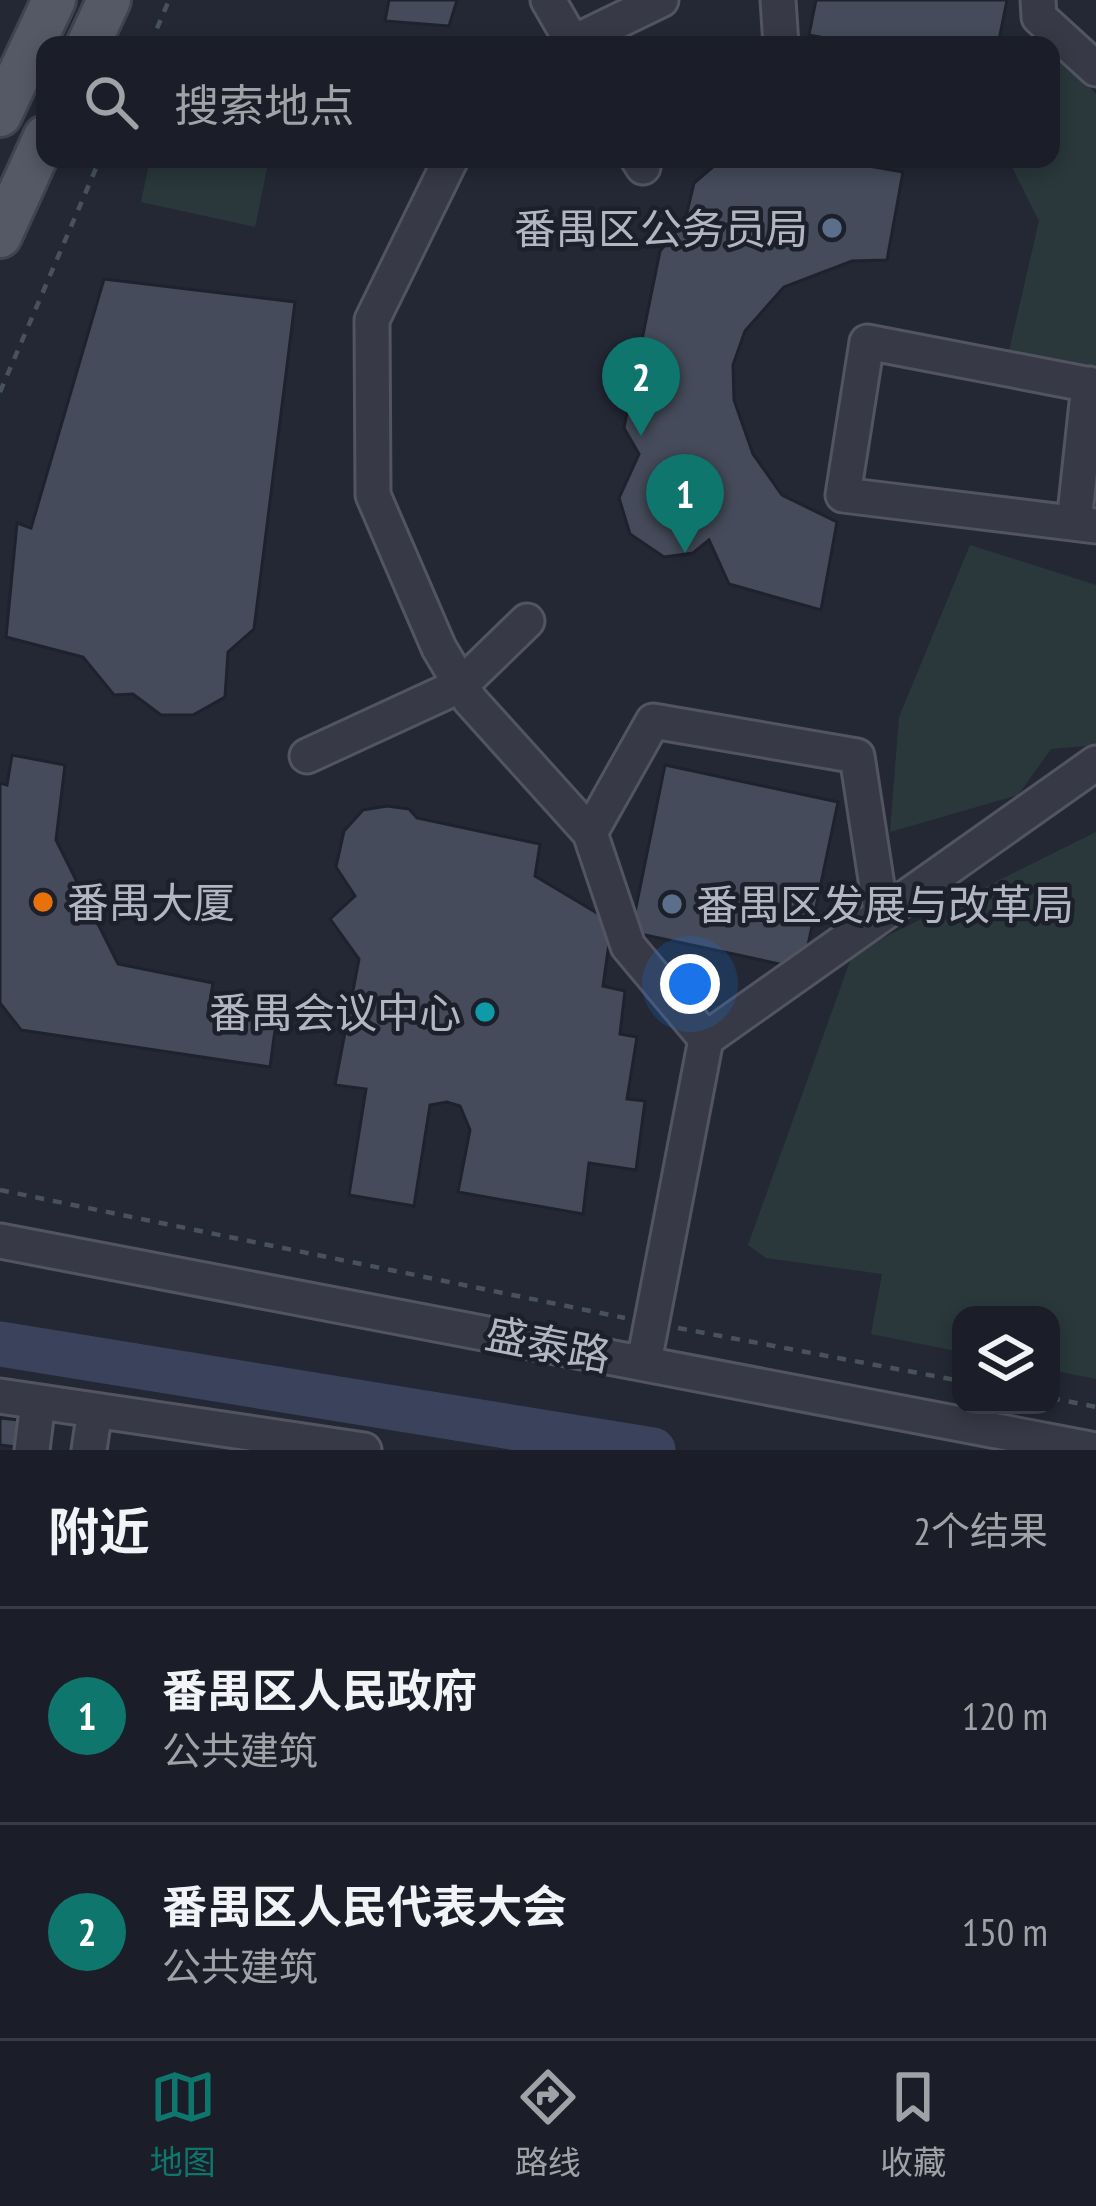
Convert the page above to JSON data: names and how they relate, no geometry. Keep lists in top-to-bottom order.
{
  "streets": {
    "street": ["盛泰路"]
  },
  "places": [
    "番禺区公务员局",
    "番禺大厦",
    "番禺区发展与改革局",
    "番禺会议中心"
  ],
  "page": {
    "search": "搜索地点",
    "pins": ["2", "1"],
    "heading": ["附近", "2个结果"],
    "list": [
      {
        "mark": "1",
        "name": "番禺区人民政府",
        "note": "公共建筑",
        "value": "120 m"
      },
      {
        "mark": "2",
        "name": "番禺区人民代表大会",
        "note": "公共建筑",
        "value": "150 m"
      }
    ],
    "nav": ["地图", "路线", "收藏"]
  }
}
